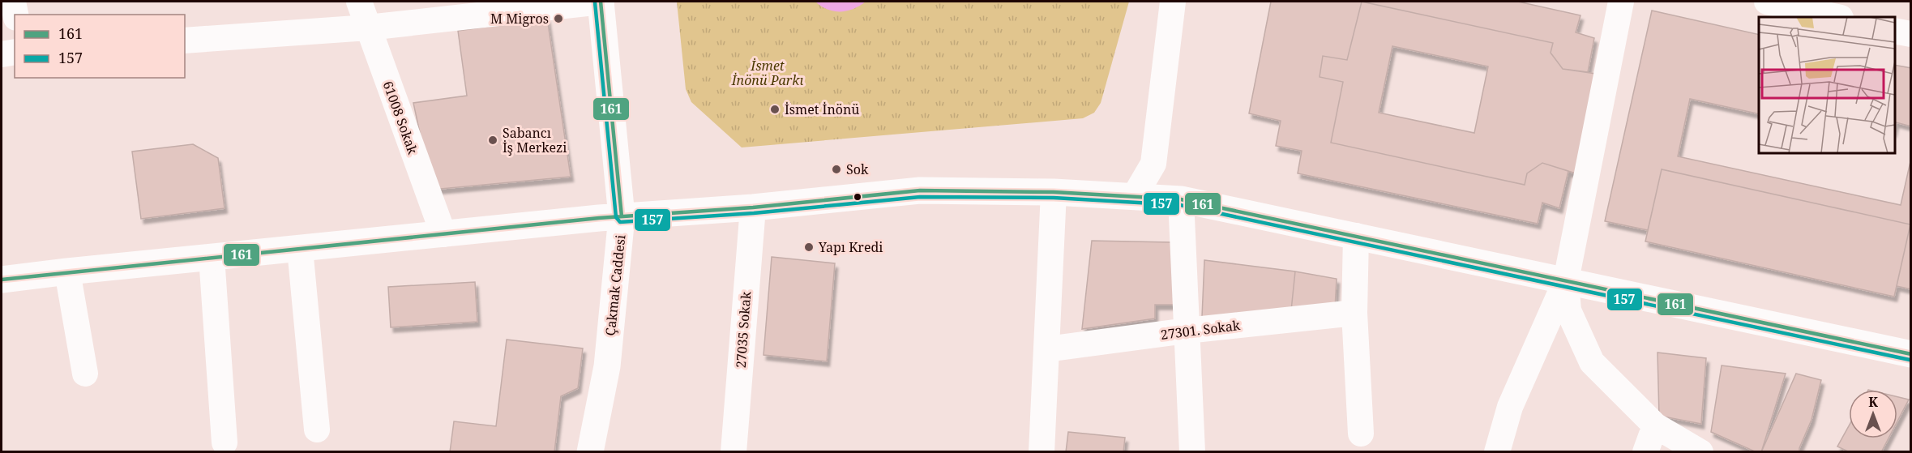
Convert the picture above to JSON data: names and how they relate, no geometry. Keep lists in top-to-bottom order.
{
  "streets": {
    "main road": ["Çakmak Caddesi"],
    "street": ["61008 Sokak", "27035 Sokak", "27301. Sokak"]
  },
  "parks": ["İsmet İnönü Parkı"],
  "places": [
    "M Migros",
    "İsmet İnönü",
    "Sabancı İş Merkezi",
    "Sok",
    "Yapı Kredi"
  ],
  "lines": ["transit line 161", "transit line 157"],
  "legend": ["161", "157"],
  "north": "top"
}
